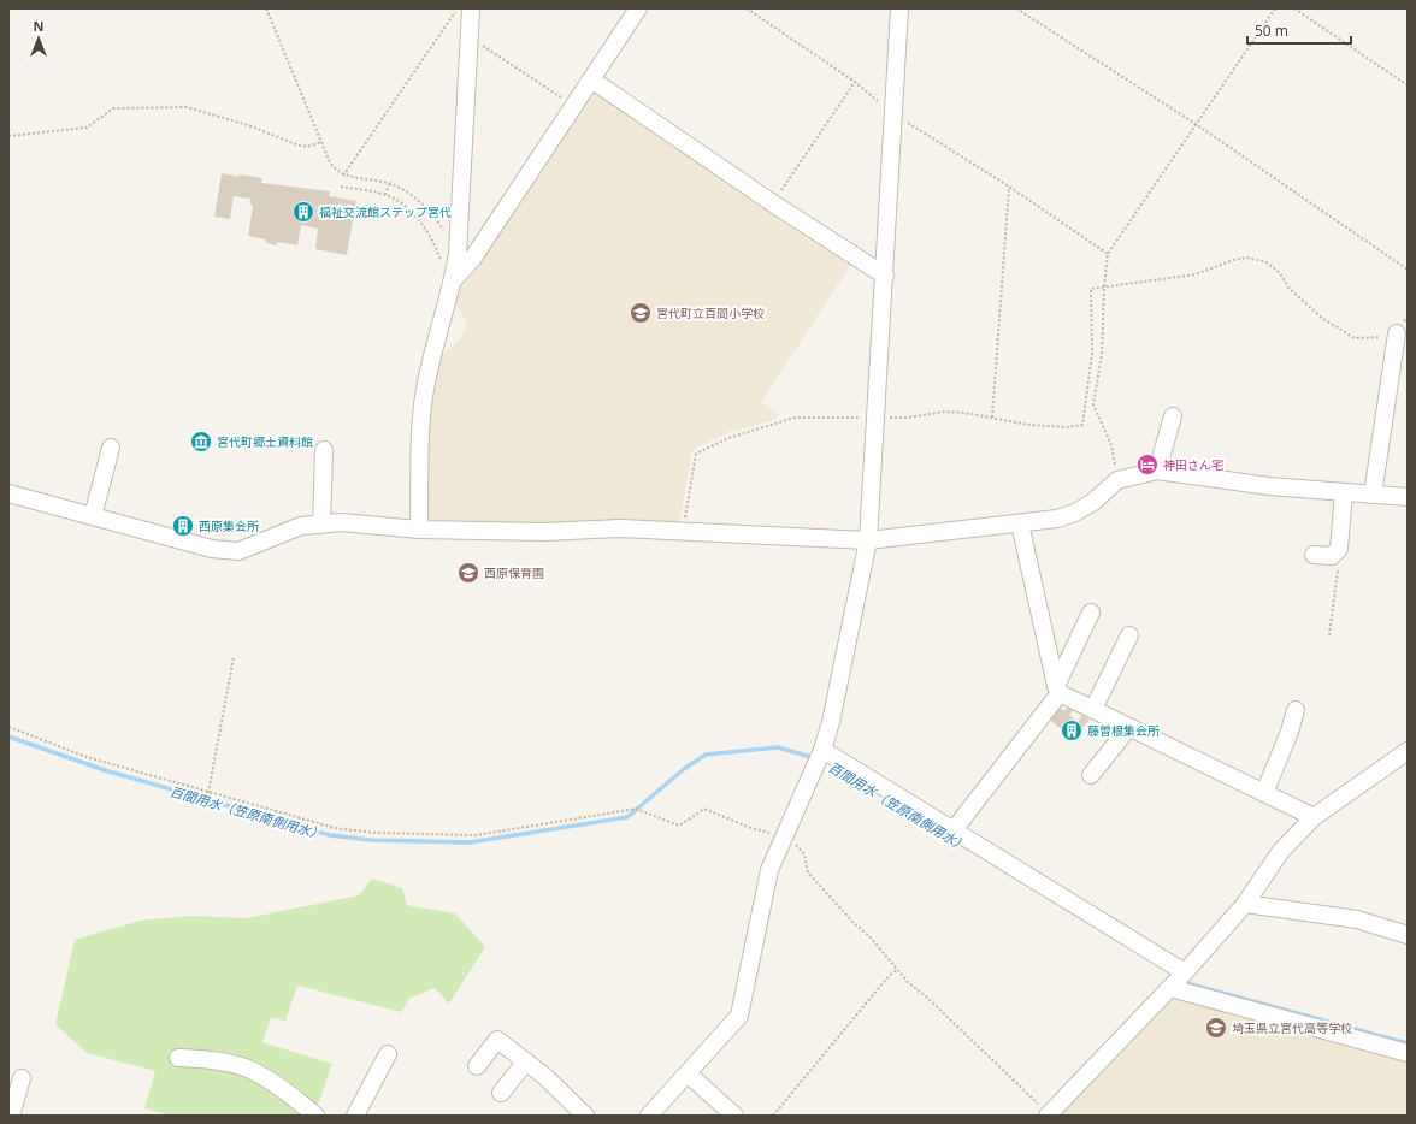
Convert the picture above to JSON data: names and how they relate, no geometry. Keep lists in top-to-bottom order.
{
  "water": ["百間用水（笠原南側用水）"],
  "places": {
    "building": ["福祉交流館ステップ宮代", "西原集会所", "藤曽根集会所"],
    "school or university": ["宮代町立百間小学校", "西原保育園", "埼玉県立宮代高等学校"],
    "museum": ["宮代町郷土資料館"],
    "hotel": ["神田さん宅"]
  },
  "scale_bar": "50 m",
  "north": "top"
}
